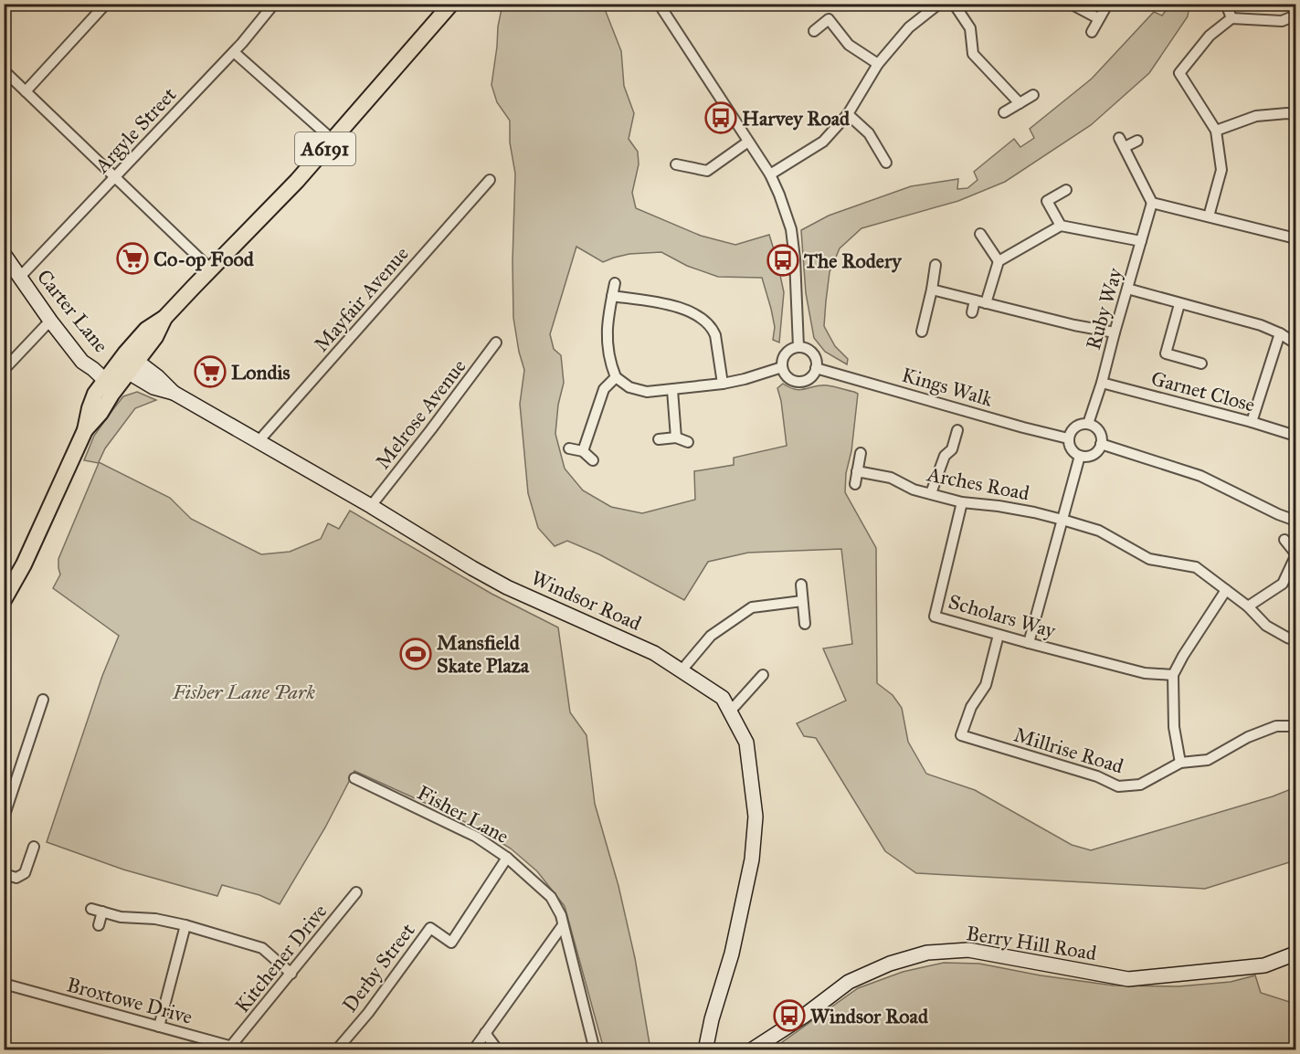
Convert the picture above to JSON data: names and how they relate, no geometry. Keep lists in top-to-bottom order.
{
  "streets": {
    "main road": [
      "A6191",
      "Carter Lane",
      "Windsor Road",
      "Berry Hill Road"
    ],
    "street": [
      "Argyle Street",
      "Mayfair Avenue",
      "Ruby Way",
      "Kings Walk",
      "Garnet Close",
      "Melrose Avenue",
      "Arches Road",
      "Scholars Way",
      "Millrise Road",
      "Fisher Lane",
      "Kitchener Drive",
      "Derby Street",
      "Broxtowe Drive"
    ]
  },
  "crossings": [
    ["Argyle Street", "Carter Lane"],
    ["A6191", "Carter Lane"],
    ["A6191", "Windsor Road"],
    ["Mayfair Avenue", "Windsor Road"],
    ["Ruby Way", "Kings Walk"],
    ["Ruby Way", "Garnet Close"],
    ["Melrose Avenue", "Windsor Road"],
    ["Arches Road", "Scholars Way"],
    ["Scholars Way", "Millrise Road"],
    ["Fisher Lane", "Derby Street"],
    ["Kitchener Drive", "Broxtowe Drive"]
  ],
  "parks": ["Fisher Lane Park"],
  "places": {
    "bus stop": ["Harvey Road", "The Rodery", "Windsor Road"],
    "supermarket": ["Co-op Food", "Londis"],
    "sports": ["Mansfield Skate Plaza"]
  }
}
